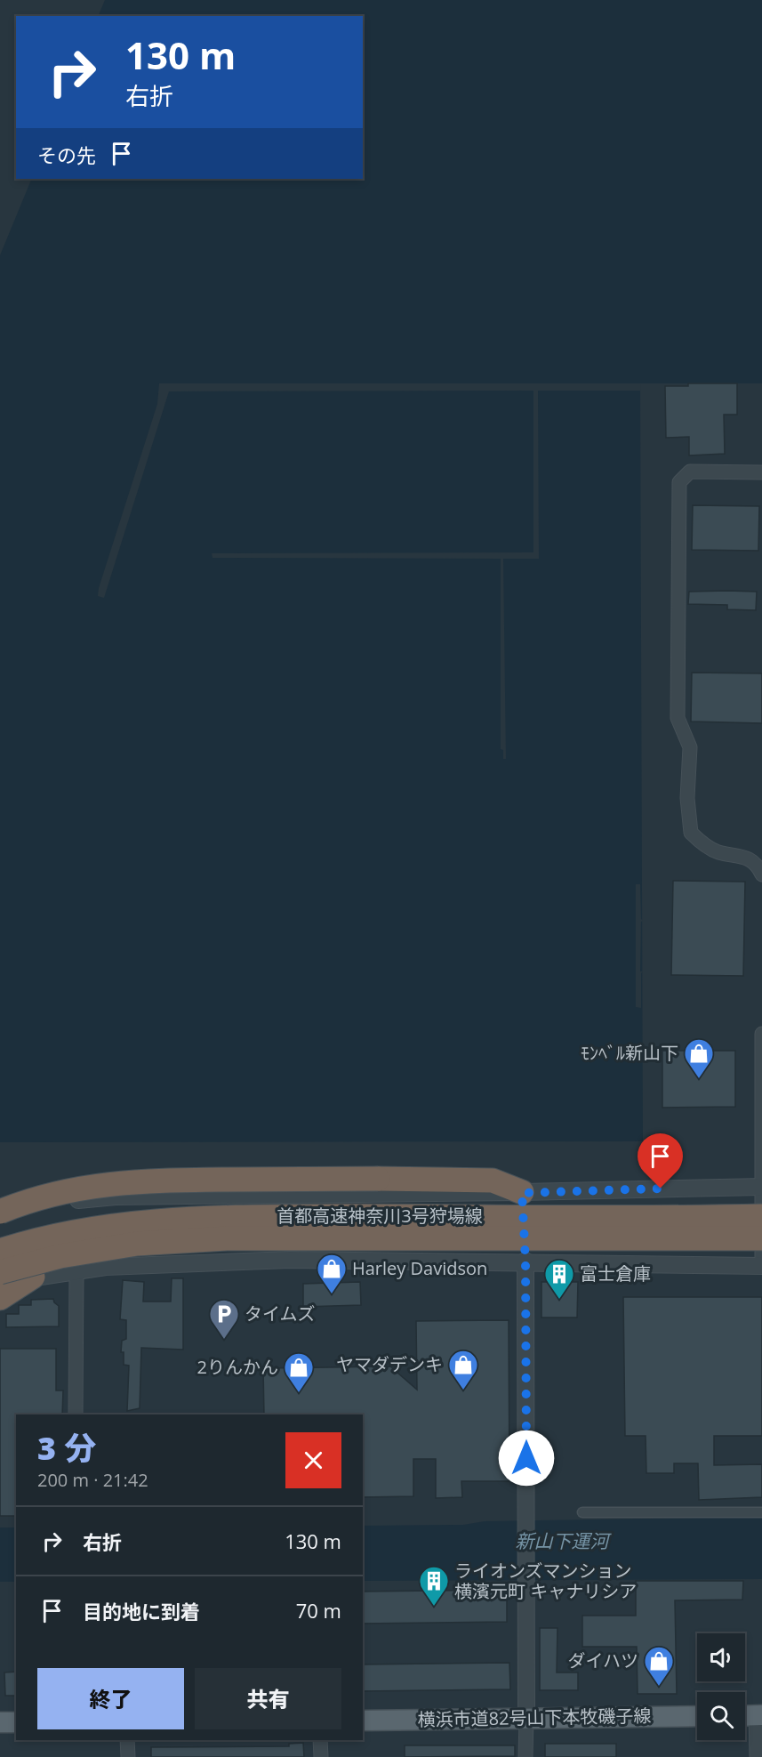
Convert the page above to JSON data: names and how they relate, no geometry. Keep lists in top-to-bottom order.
{
  "streets": {
    "highway": ["首都高速神奈川3号狩場線"],
    "main road": ["横浜市道82号山下本牧磯子線"]
  },
  "water": ["新山下運河"],
  "places": {
    "shop": [
      "ﾓﾝﾍﾞﾙ新山下",
      "Harley Davidson",
      "ヤマダデンキ",
      "2りんかん",
      "ダイハツ"
    ],
    "building": ["富士倉庫", "ライオンズマンション 横濱元町 キャナリシア"],
    "parking": ["タイムズ"]
  },
  "page": {
    "turn": ["130 m", "右折"],
    "then": "その先",
    "heading": ["3 分", "200 m · 21:42"],
    "list": [
      {
        "name": "右折",
        "value": "130 m"
      },
      {
        "name": "目的地に到着",
        "value": "70 m"
      }
    ],
    "buttons": ["終了", "共有"]
  }
}
